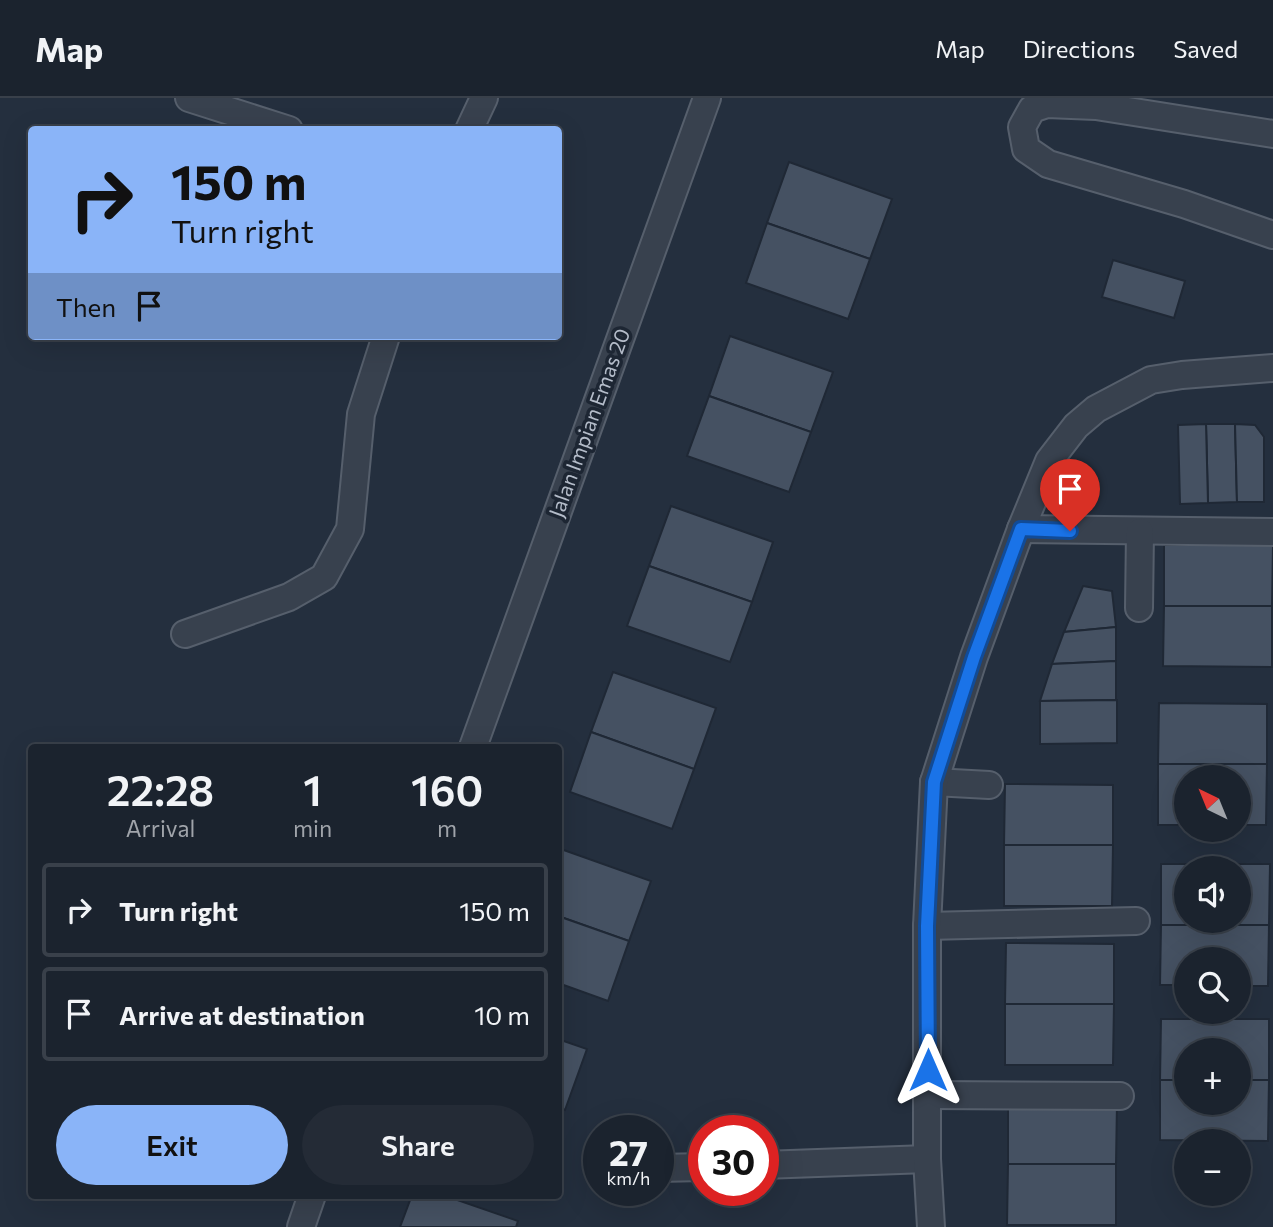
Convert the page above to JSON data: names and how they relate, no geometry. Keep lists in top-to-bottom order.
{
  "streets": {
    "street": ["Jalan Impian Emas 20"]
  },
  "north": "top left",
  "page": {
    "header": "Map",
    "nav": ["Map", "Directions", "Saved"],
    "turn": ["150 m", "Turn right"],
    "then": "Then",
    "eta": [
      "22:28",
      "Arrival",
      "1",
      "min",
      "160",
      "m"
    ],
    "map_buttons": ["+", "−"],
    "list": [
      {
        "name": "Turn right",
        "value": "150 m"
      },
      {
        "name": "Arrive at destination",
        "value": "10 m"
      }
    ],
    "buttons": ["Exit", "Share"],
    "speed": "27 km/h",
    "limit": "30"
  }
}
